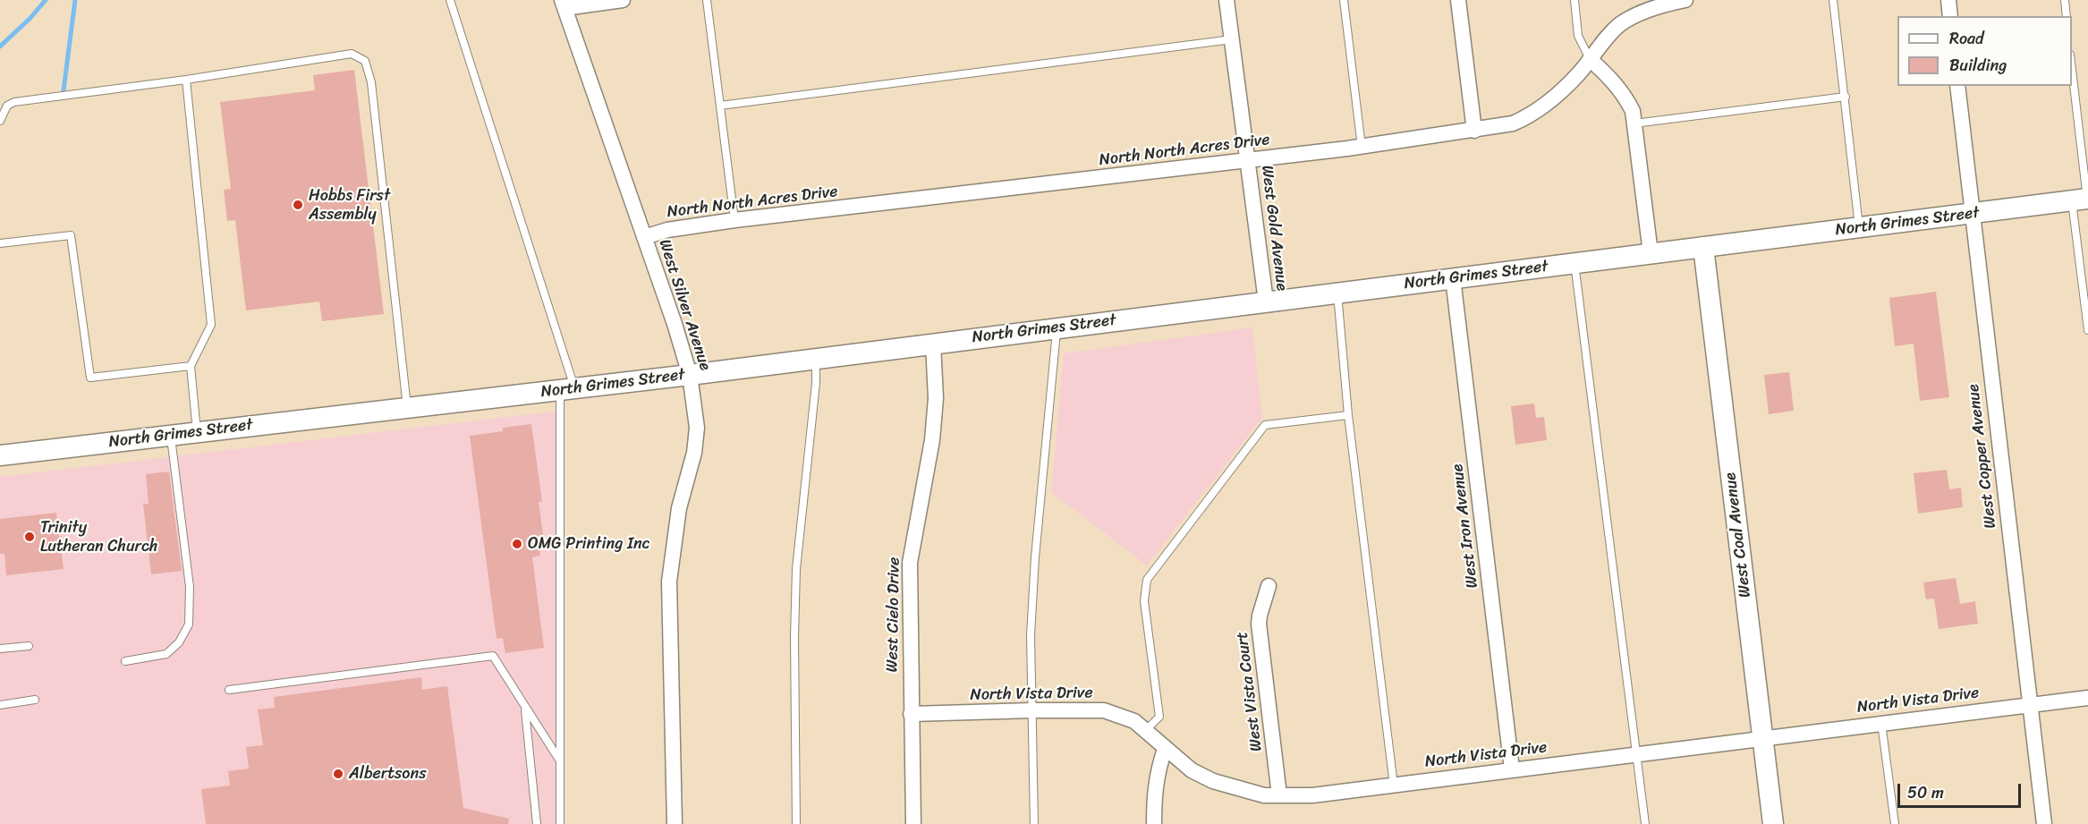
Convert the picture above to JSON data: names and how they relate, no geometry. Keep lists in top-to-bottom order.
{
  "streets": {
    "main road": ["North Grimes Street", "West Coal Avenue"],
    "street": [
      "North North Acres Drive",
      "West Gold Avenue",
      "West Silver Avenue",
      "West Copper Avenue",
      "West Iron Avenue",
      "West Cielo Drive",
      "West Vista Court",
      "North Vista Drive"
    ]
  },
  "crossings": [
    ["North North Acres Drive", "West Gold Avenue"],
    ["North North Acres Drive", "West Silver Avenue"],
    ["North Grimes Street", "West Gold Avenue"],
    ["North Grimes Street", "West Silver Avenue"],
    ["North Grimes Street", "West Copper Avenue"],
    ["North Grimes Street", "West Iron Avenue"],
    ["North Grimes Street", "West Coal Avenue"],
    ["North Grimes Street", "West Cielo Drive"],
    ["West Copper Avenue", "North Vista Drive"],
    ["West Iron Avenue", "North Vista Drive"],
    ["West Coal Avenue", "North Vista Drive"],
    ["West Cielo Drive", "North Vista Drive"],
    ["West Vista Court", "North Vista Drive"]
  ],
  "places": [
    "Hobbs First Assembly",
    "Trinity Lutheran Church",
    "OMG Printing Inc",
    "Albertsons"
  ],
  "legend": ["Road", "Building"],
  "scale_bar": "50 m"
}
